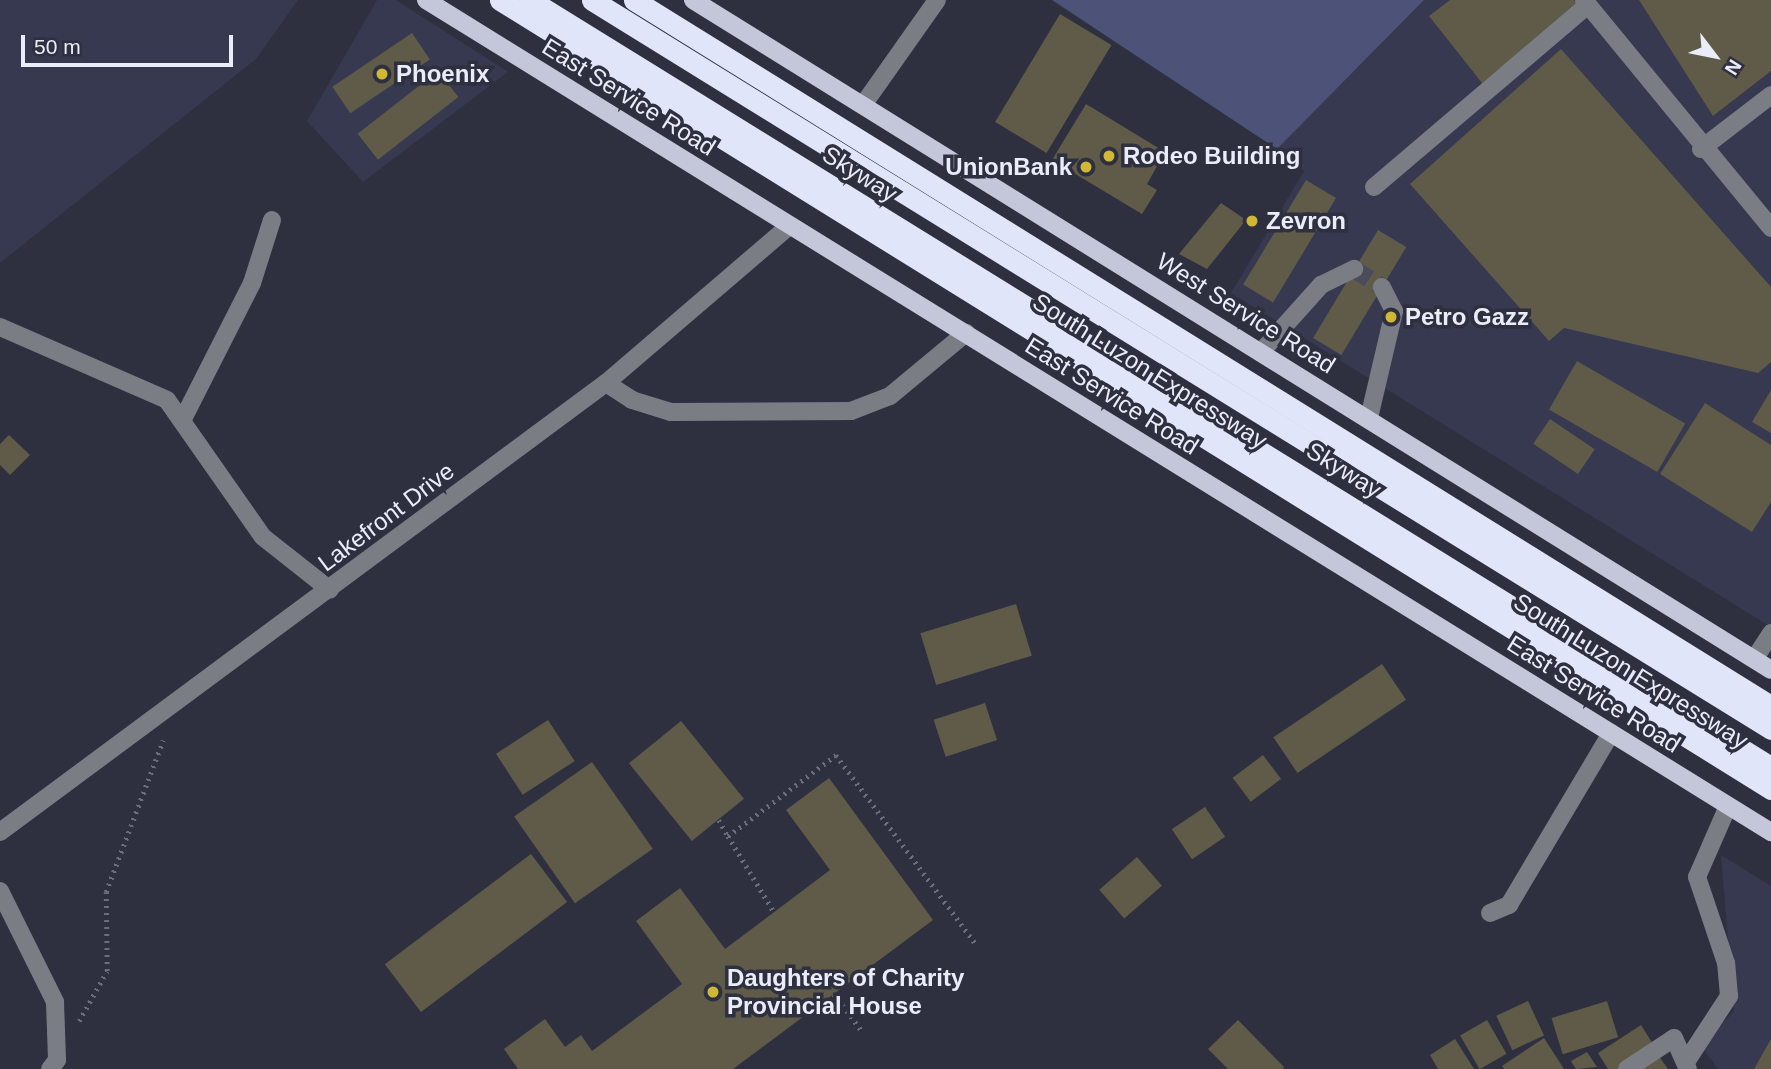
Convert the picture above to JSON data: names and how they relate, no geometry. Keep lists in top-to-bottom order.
{
  "streets": {
    "highway": ["Skyway", "South Luzon Expressway"],
    "main road": ["East Service Road", "West Service Road"],
    "street": ["Lakefront Drive"]
  },
  "crossings": [
    ["East Service Road", "Lakefront Drive"]
  ],
  "places": [
    "Phoenix",
    "Rodeo Building",
    "UnionBank",
    "Zevron",
    "Petro Gazz",
    "Daughters of Charity Provincial House"
  ],
  "scale_bar": "50 m",
  "north": "bottom right"
}
